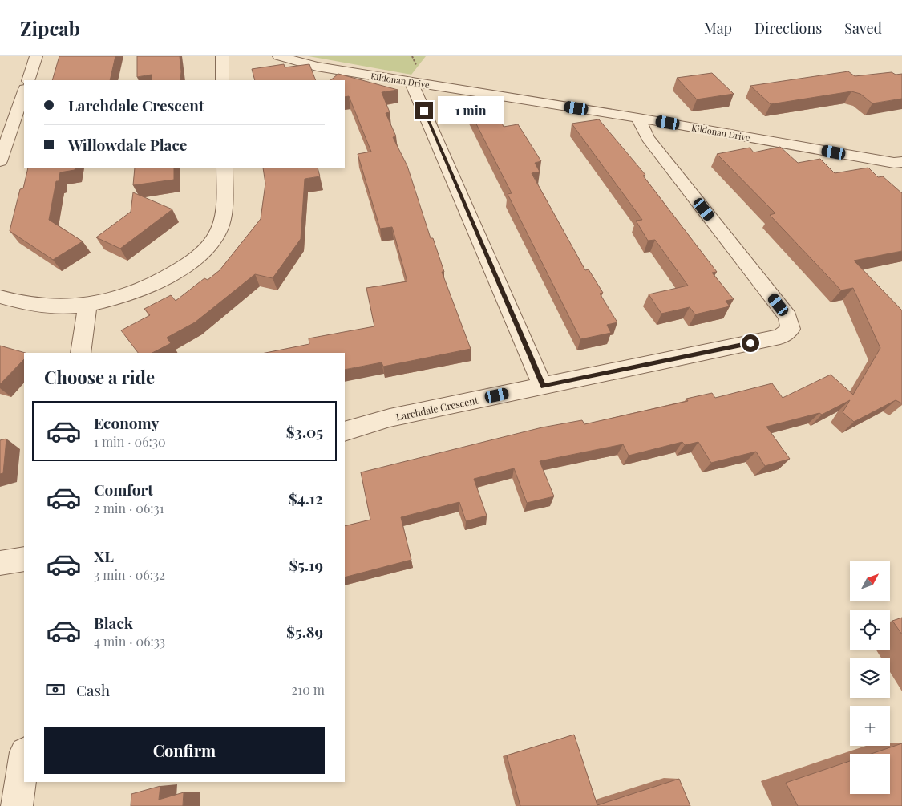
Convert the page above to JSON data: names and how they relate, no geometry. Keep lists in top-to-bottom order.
{
  "streets": {
    "street": ["Kildonan Drive", "Larchdale Crescent"]
  },
  "crossings": [
    ["Kildonan Drive", "Larchdale Crescent"]
  ],
  "north": "top right",
  "page": {
    "header": "Zipcab",
    "nav": ["Map", "Directions", "Saved"],
    "banner": ["Larchdale Crescent", "Willowdale Place"],
    "bubble": "1 min",
    "heading": "Choose a ride",
    "list": [
      {
        "name": "Economy",
        "note": "1 min · 06:30",
        "value": "$3.05"
      },
      {
        "name": "Comfort",
        "note": "2 min · 06:31",
        "value": "$4.12"
      },
      {
        "name": "XL",
        "note": "3 min · 06:32",
        "value": "$5.19"
      },
      {
        "name": "Black",
        "note": "4 min · 06:33",
        "value": "$5.89"
      }
    ],
    "map_buttons": ["+", "−"],
    "pay": ["Cash", "210 m"],
    "buttons": "Confirm"
  }
}
